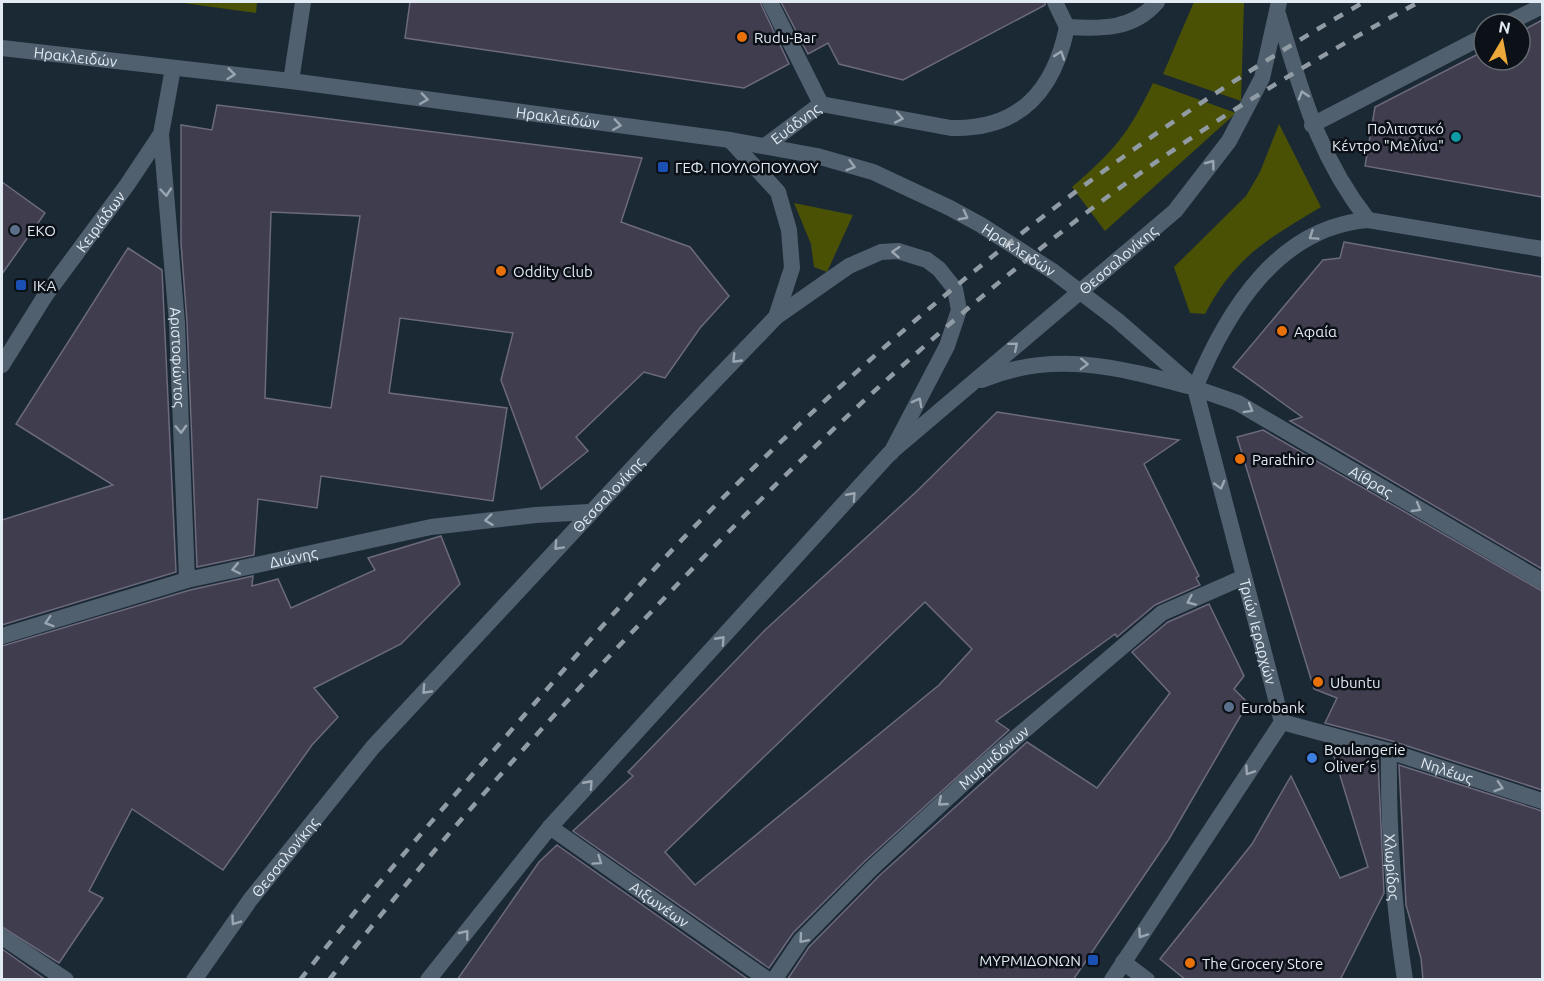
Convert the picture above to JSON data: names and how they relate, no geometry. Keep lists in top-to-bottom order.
{
  "streets": {
    "street": [
      "Ηρακλειδών",
      "Ευάδνης",
      "Κειριάδων",
      "Θεσσαλονίκης",
      "Αριστοφώντος",
      "Αίθρας",
      "Διώνης",
      "Τριών Ιεραρχών",
      "Μυρμιδόνων",
      "Νηλέως",
      "Χλωρίδος",
      "Αιξωνέων"
    ]
  },
  "crossings": [
    ["Ηρακλειδών", "Ευάδνης"],
    ["Ηρακλειδών", "Κειριάδων"],
    ["Ηρακλειδών", "Θεσσαλονίκης"],
    ["Κειριάδων", "Αριστοφώντος"],
    ["Θεσσαλονίκης", "Διώνης"],
    ["Θεσσαλονίκης", "Αιξωνέων"],
    ["Αριστοφώντος", "Διώνης"],
    ["Αίθρας", "Τριών Ιεραρχών"],
    ["Τριών Ιεραρχών", "Μυρμιδόνων"],
    ["Τριών Ιεραρχών", "Νηλέως"],
    ["Νηλέως", "Χλωρίδος"]
  ],
  "one_way": [
    "Ηρακλειδών",
    "Αριστοφώντος",
    "Αίθρας",
    "Διώνης",
    "Τριών Ιεραρχών",
    "Μυρμιδόνων",
    "Νηλέως",
    "Αιξωνέων"
  ],
  "places": {
    "other": [
      "Rudu-Bar",
      "Πολιτιστικό Κέντρο \"Μελίνα\"",
      "EKO",
      "Oddity Club",
      "Αφαία",
      "Parathiro",
      "Ubuntu",
      "Eurobank",
      "Boulangerie Oliver´s",
      "The Grocery Store"
    ],
    "transit": ["ΓΕΦ. ΠΟΥΛΟΠΟΥΛΟΥ", "ΙΚΑ", "ΜΥΡΜΙΔΟΝΩΝ"]
  },
  "north": "top"
}
